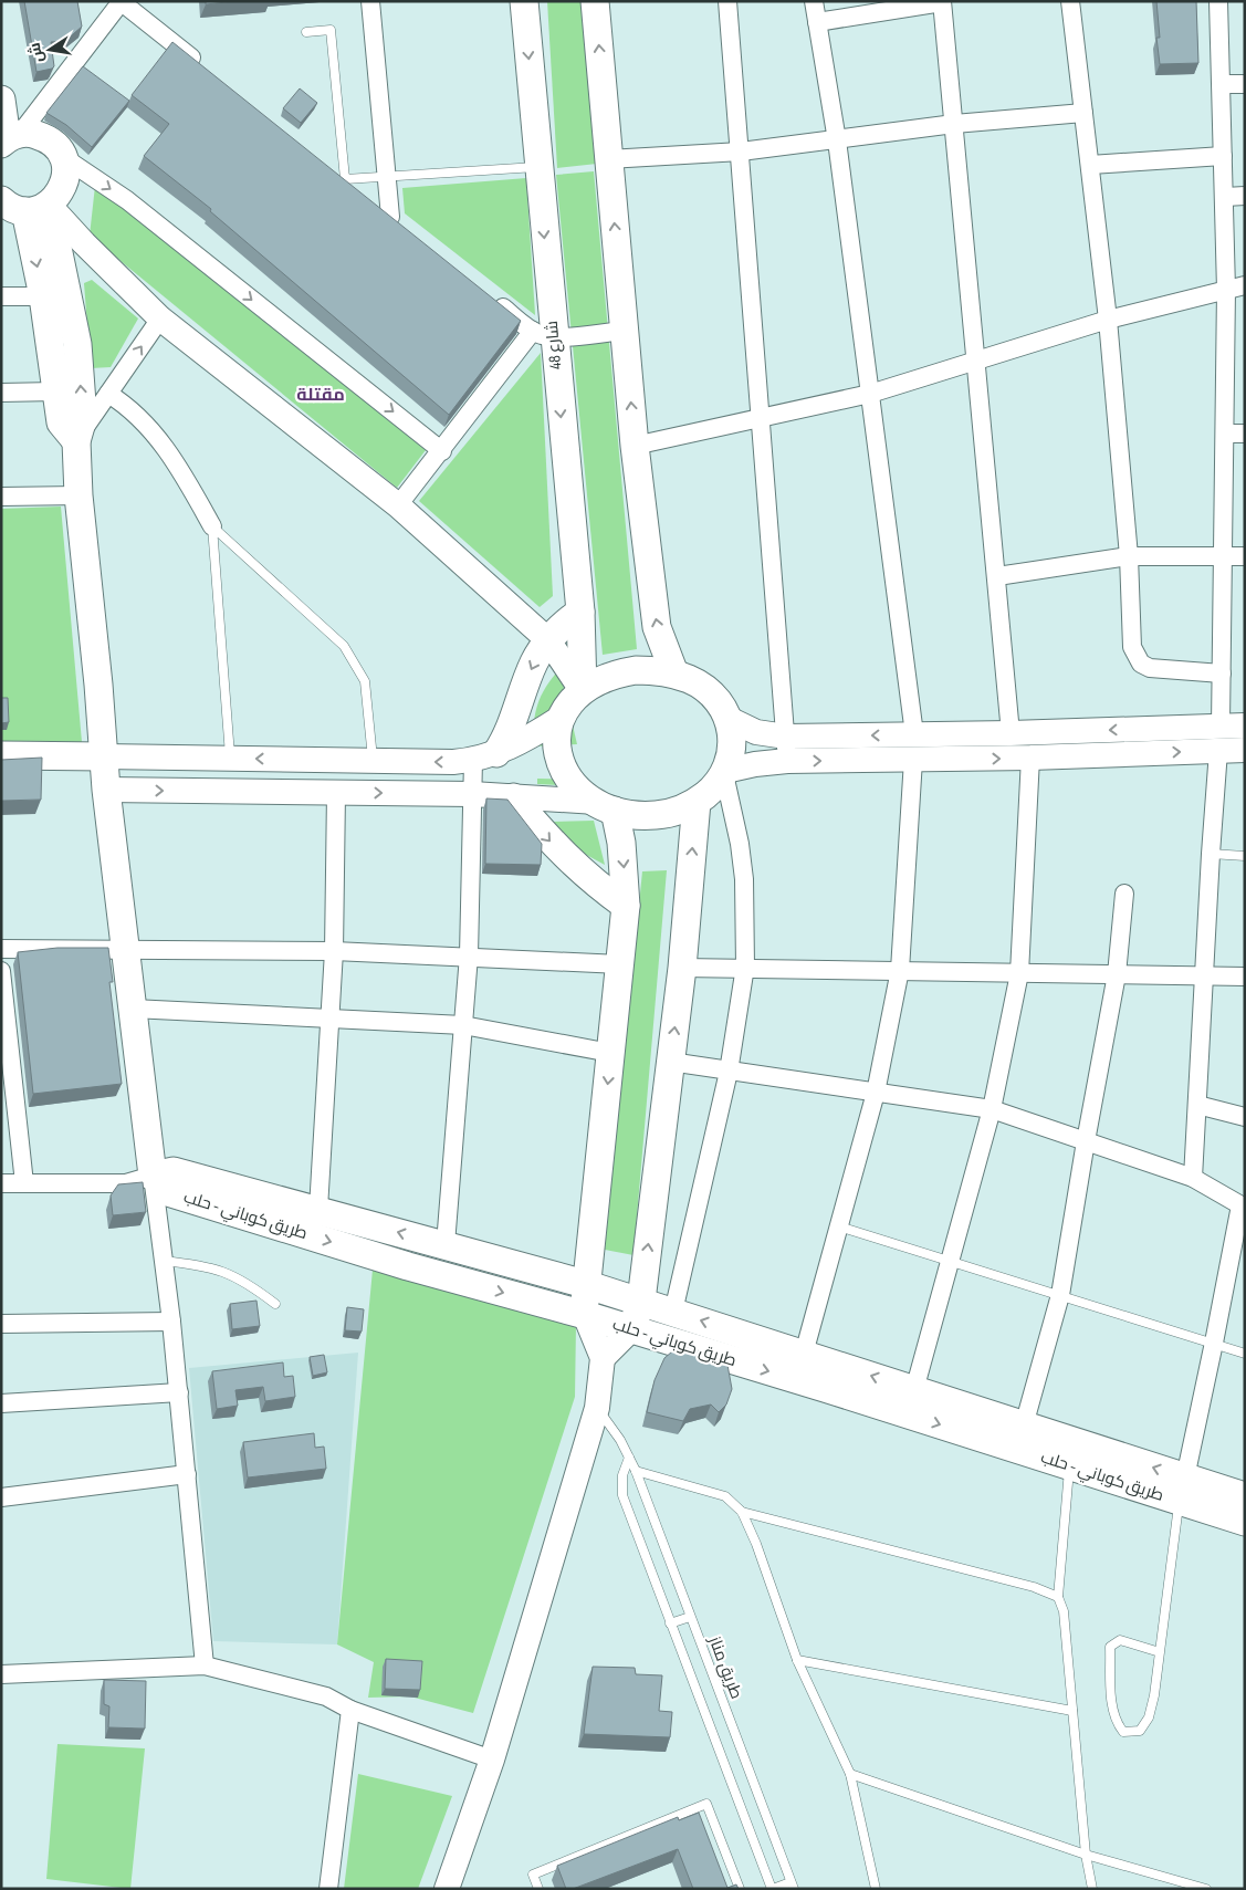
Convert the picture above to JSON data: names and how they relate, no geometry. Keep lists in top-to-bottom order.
{
  "streets": {
    "main road": ["48 شارع", "طريق كوباني - حلب"],
    "lane": ["طريق مناز"]
  },
  "districts": ["مقتلة"],
  "north": "left"
}
